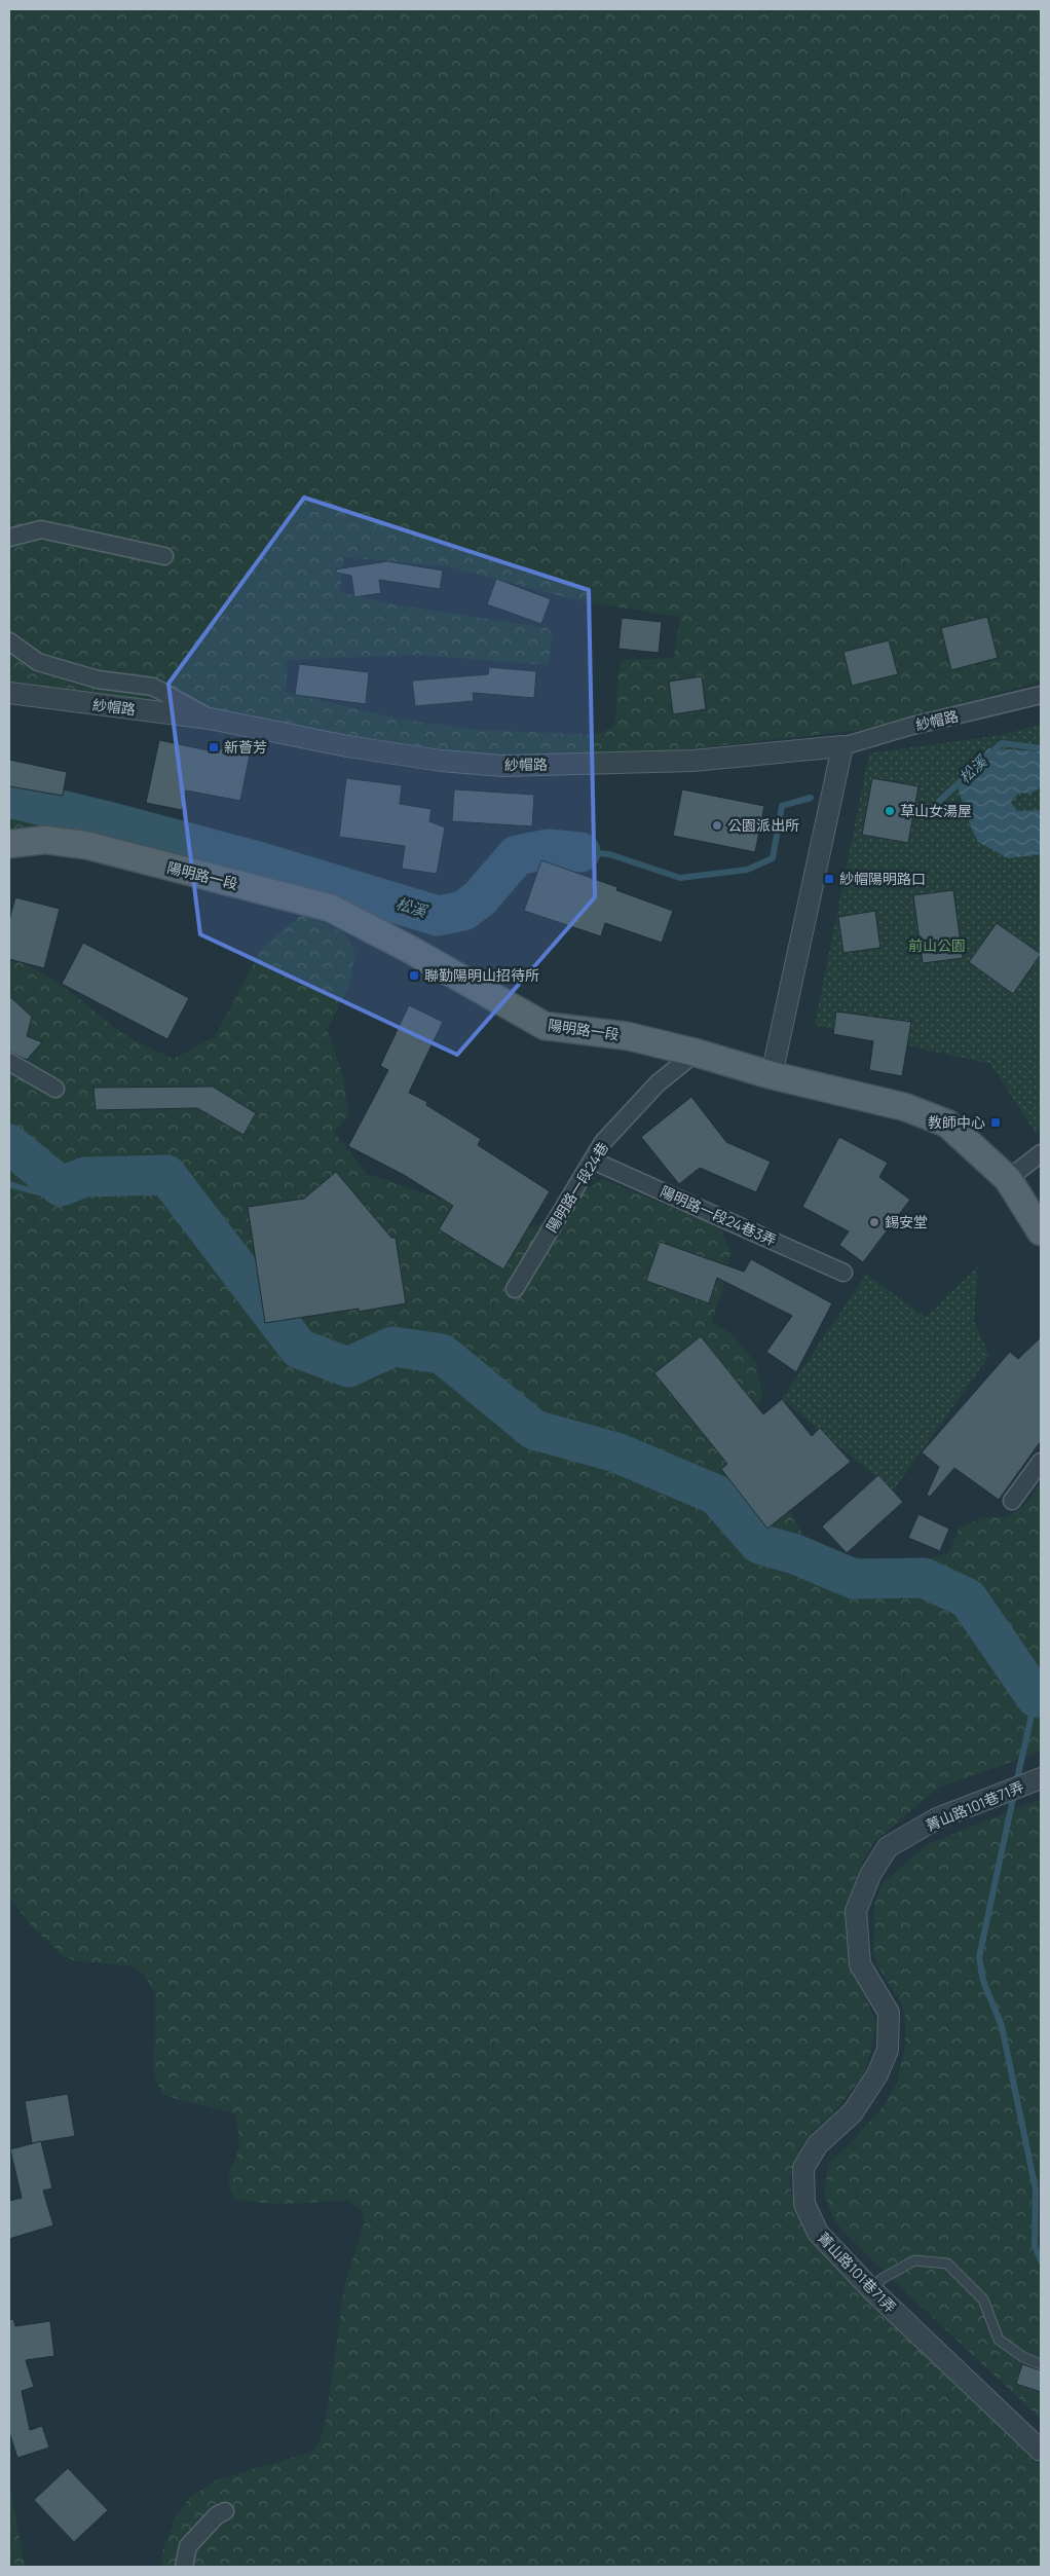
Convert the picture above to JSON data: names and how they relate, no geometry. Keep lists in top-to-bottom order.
{
  "streets": {
    "main road": ["陽明路一段"],
    "street": [
      "紗帽路",
      "陽明路一段24巷",
      "陽明路一段24巷3弄",
      "菁山路101巷71弄"
    ]
  },
  "crossings": [
    ["陽明路一段", "陽明路一段24巷"],
    ["陽明路一段24巷", "陽明路一段24巷3弄"]
  ],
  "water": ["松溪"],
  "parks": ["前山公園"],
  "places": {
    "transit": [
      "新薈芳",
      "紗帽陽明路口",
      "聯勤陽明山招待所",
      "教師中心"
    ],
    "other": ["草山女湯屋", "公園派出所", "錫安堂"]
  }
}
